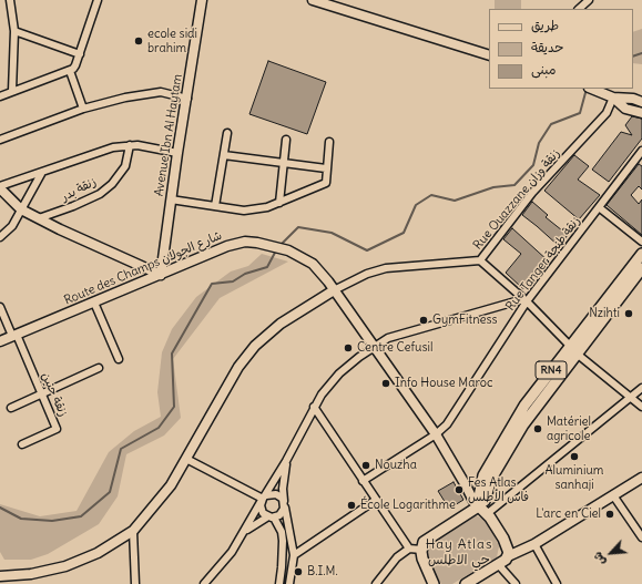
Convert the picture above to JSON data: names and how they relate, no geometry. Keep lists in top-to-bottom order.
{
  "streets": {
    "main road": ["RN4"],
    "street": [
      "Avenue Ibn Al Haytam",
      "زنقة بدر",
      "Rue Ouazzane زنقة وزان",
      "Rue Tanger زنقة طنجة",
      "Route des Champs شارع الجولان",
      "زنقة حنين"
    ]
  },
  "crossings": [
    ["Avenue Ibn Al Haytam", "Route des Champs شارع الجولان"],
    ["Rue Ouazzane زنقة وزان", "Route des Champs شارع الجولان"],
    ["Rue Tanger زنقة طنجة", "Route des Champs شارع الجولان"],
    ["Route des Champs شارع الجولان", "RN4"],
    ["Route des Champs شارع الجولان", "زنقة حنين"]
  ],
  "districts": ["Hay Atlas حي الاطلس"],
  "places": [
    "ecole sidi brahim",
    "Nzihti",
    "GymFitness",
    "Centre Cefusil",
    "Info House Maroc",
    "Matériel agricole",
    "Aluminium sanhaji",
    "Nouzha",
    "Fes Atlas فاس الأطلس",
    "École Logarithme",
    "L'arc en Ciel",
    "B.I.M."
  ],
  "legend": ["طريق", "حديقة", "مبنى"],
  "north": "bottom left"
}
